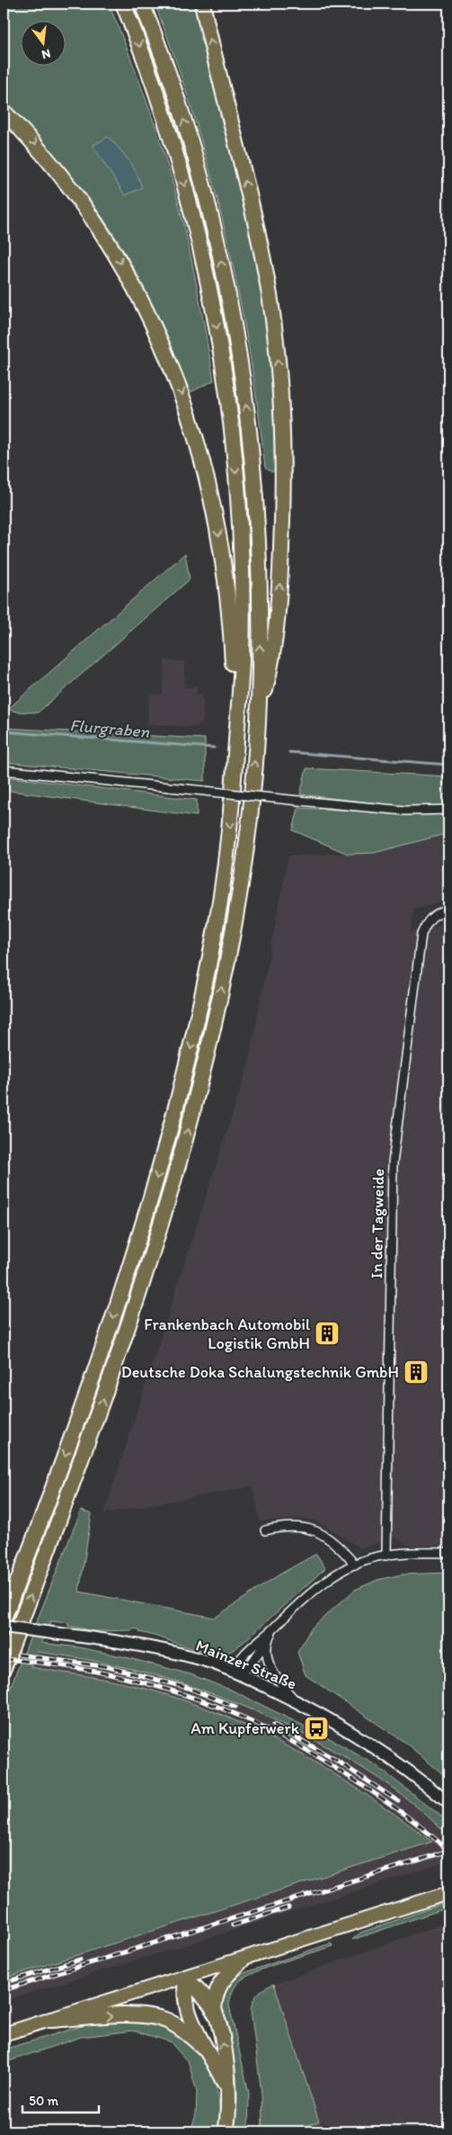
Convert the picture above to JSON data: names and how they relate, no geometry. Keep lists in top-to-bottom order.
{
  "streets": {
    "main road": ["Mainzer Straße"],
    "street": ["In der Tagweide"]
  },
  "water": ["Flurgraben"],
  "places": {
    "building": ["Frankenbach Automobil Logistik GmbH", "Deutsche Doka Schalungstechnik GmbH"],
    "bus stop": ["Am Kupferwerk"]
  },
  "scale_bar": "50 m",
  "north": "bottom"
}
